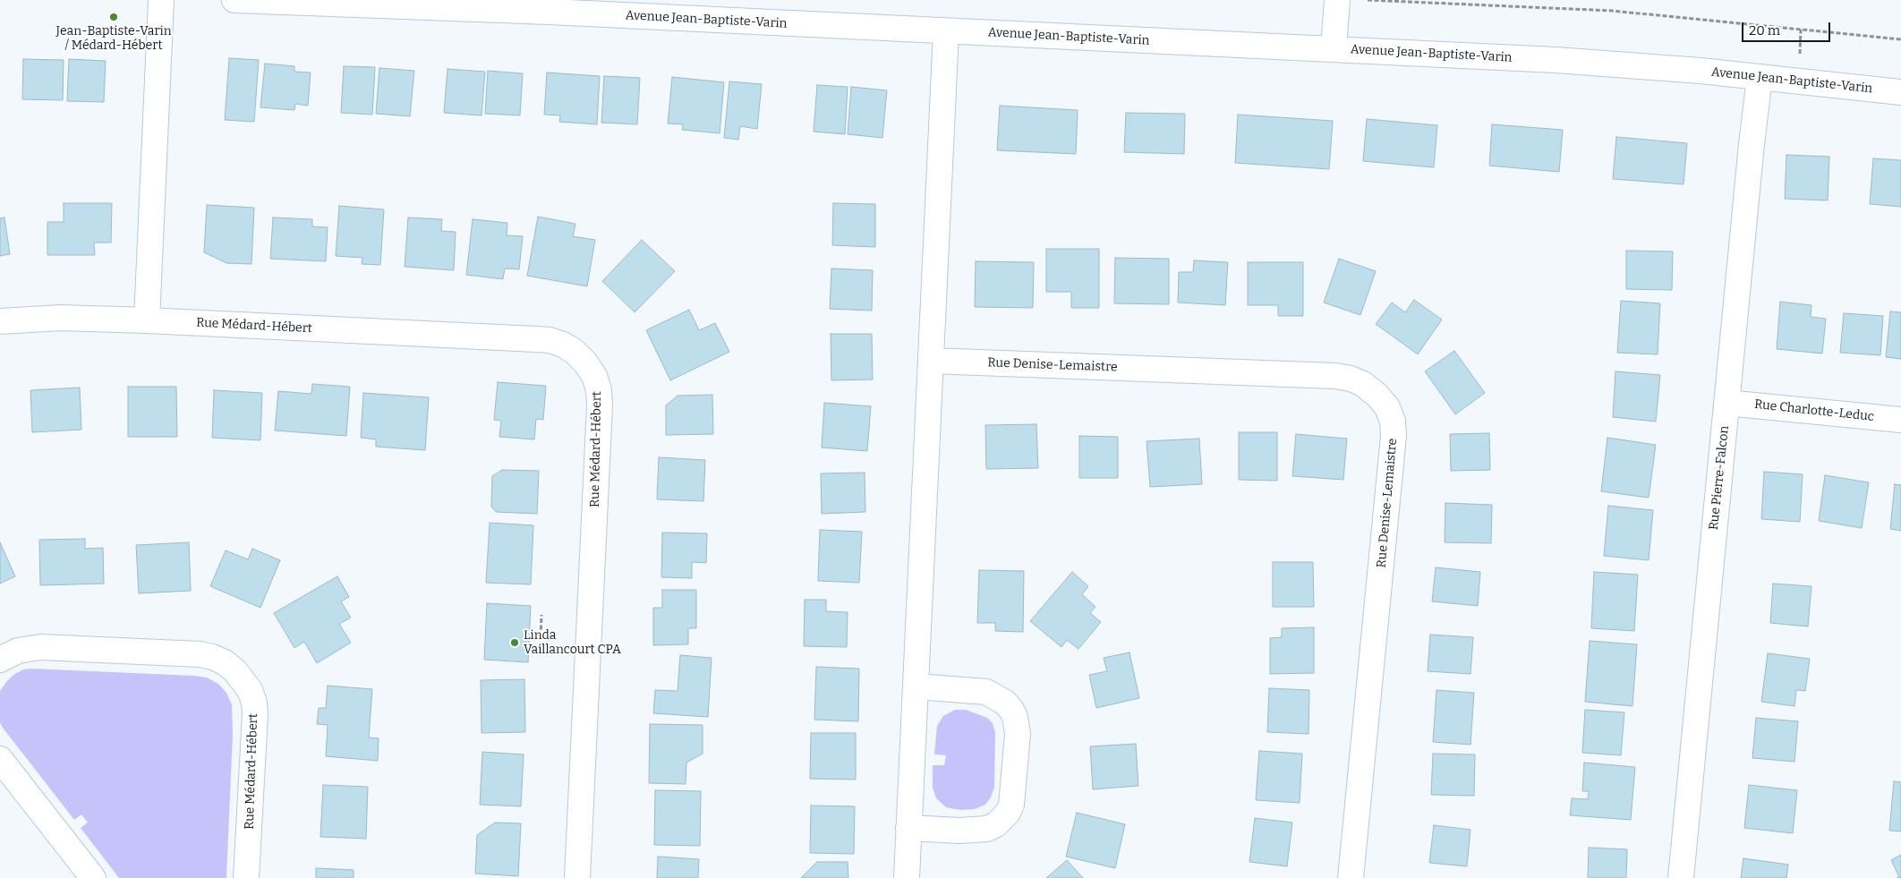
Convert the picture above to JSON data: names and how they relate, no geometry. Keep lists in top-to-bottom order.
{
  "streets": {
    "street": [
      "Avenue Jean-Baptiste-Varin",
      "Rue Médard-Hébert",
      "Rue Denise-Lemaistre",
      "Rue Charlotte-Leduc",
      "Rue Pierre-Falcon"
    ]
  },
  "crossings": [
    ["Avenue Jean-Baptiste-Varin", "Rue Pierre-Falcon"],
    ["Rue Charlotte-Leduc", "Rue Pierre-Falcon"]
  ],
  "places": ["Jean-Baptiste-Varin / Médard-Hébert", "Linda Vaillancourt CPA"],
  "scale_bar": "20 m"
}
